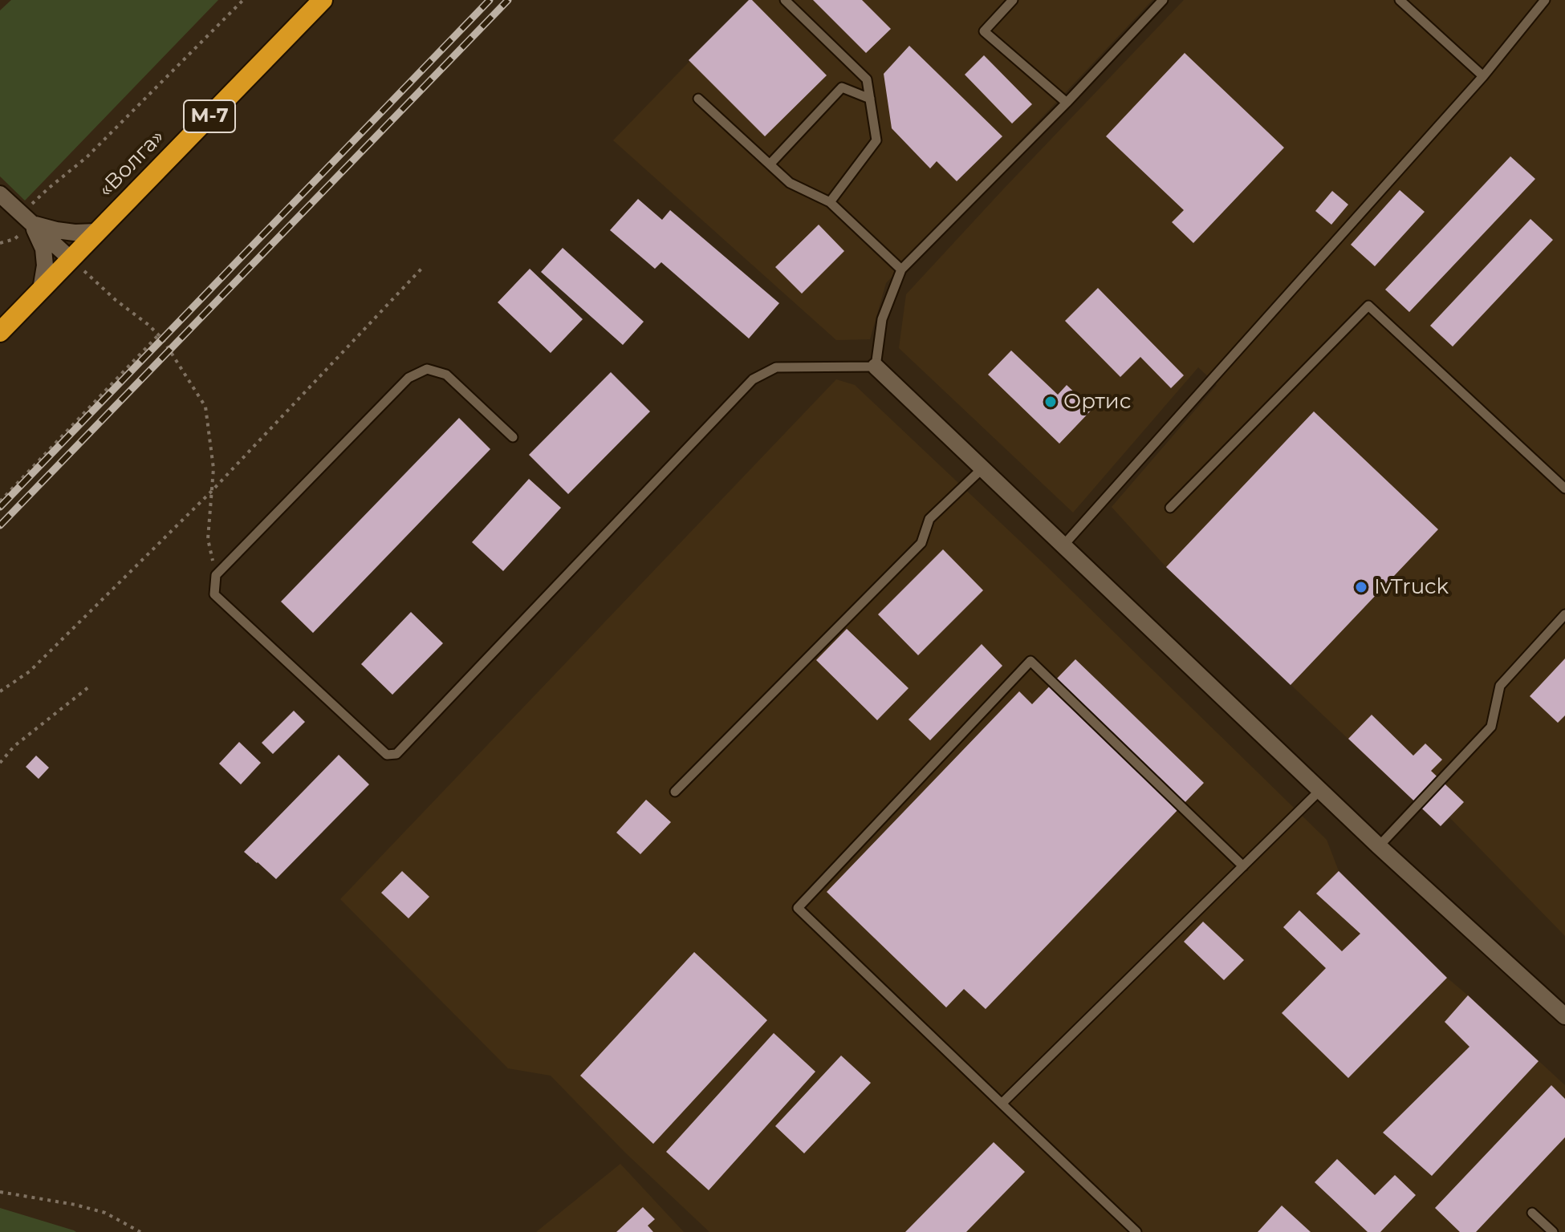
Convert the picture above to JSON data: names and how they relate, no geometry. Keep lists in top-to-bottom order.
{
  "streets": {
    "highway": ["М-7", "«Волга»"]
  },
  "places": ["Ортис", "IvTruck"]
}
